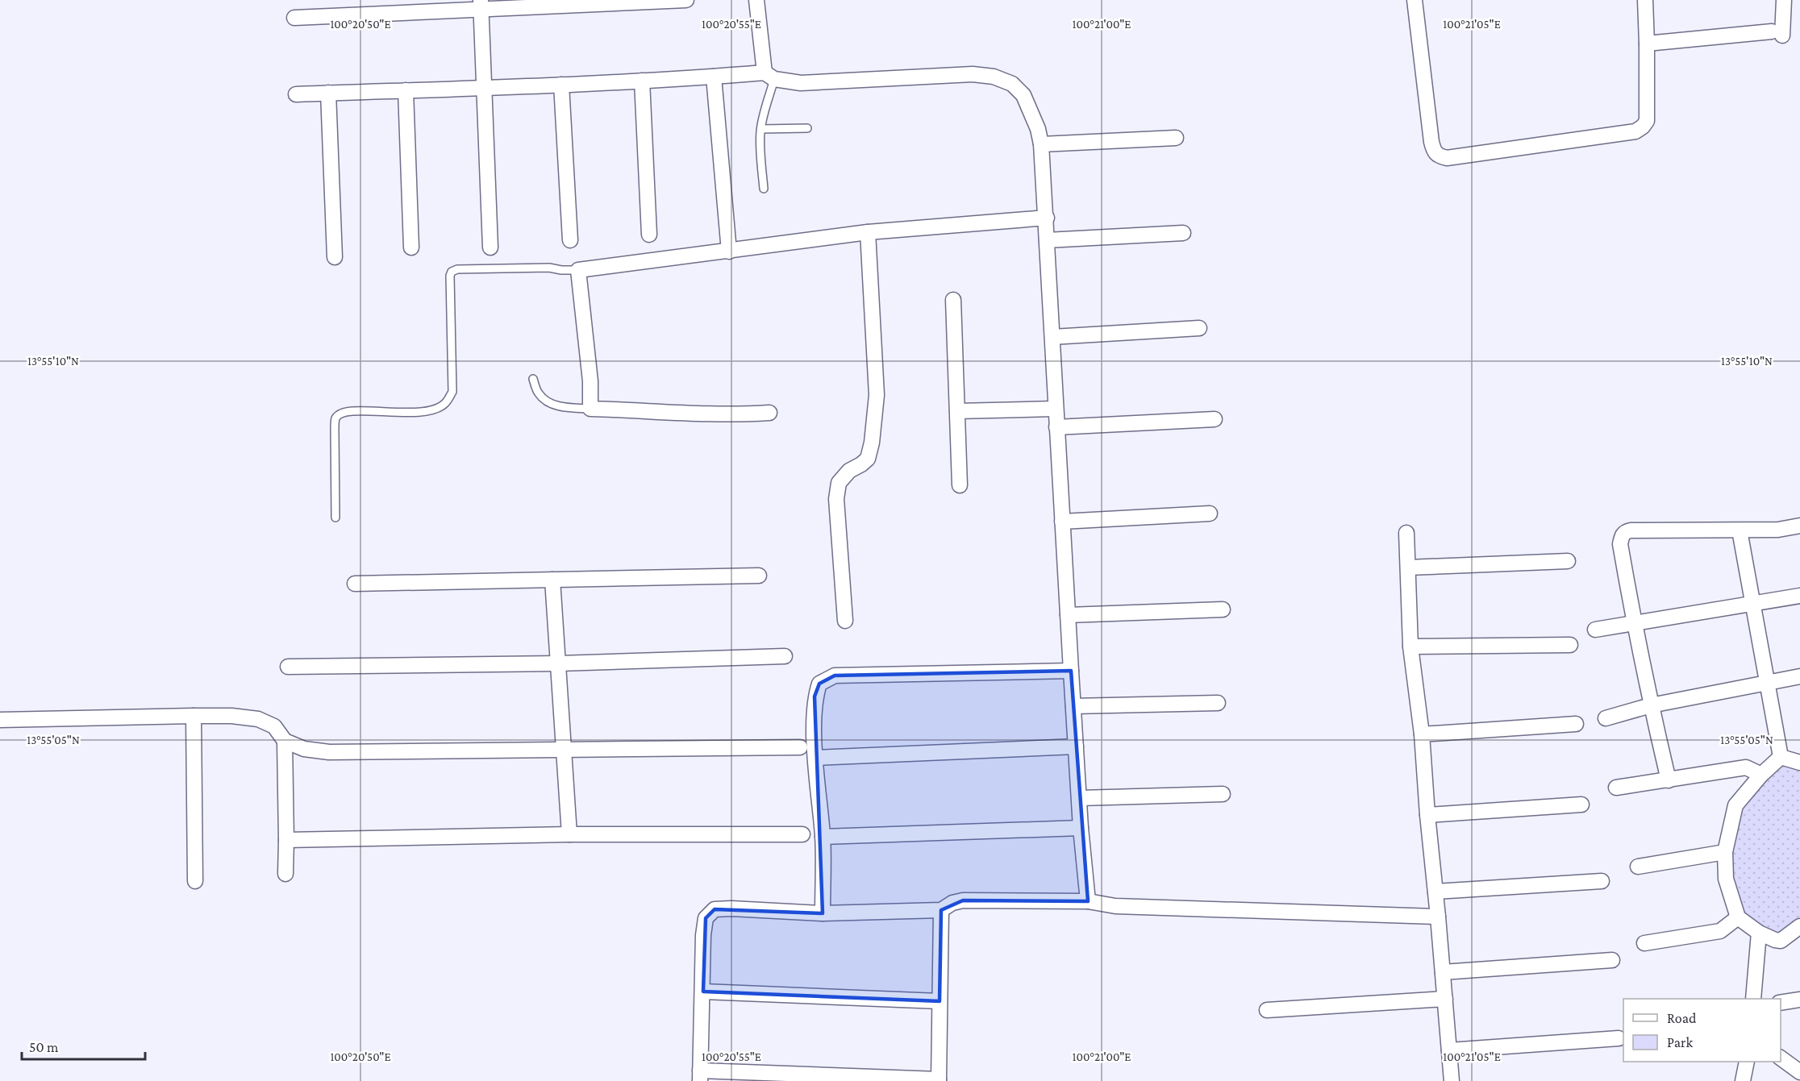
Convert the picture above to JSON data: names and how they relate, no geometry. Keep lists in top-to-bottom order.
{
  "legend": ["Road", "Park"],
  "scale_bar": "50 m",
  "coordinates": [
    "100°20'50\"E",
    "100°20'55\"E",
    "100°21'00\"E",
    "100°21'05\"E",
    "13°55'10\"N",
    "13°55'05\"N"
  ]
}
